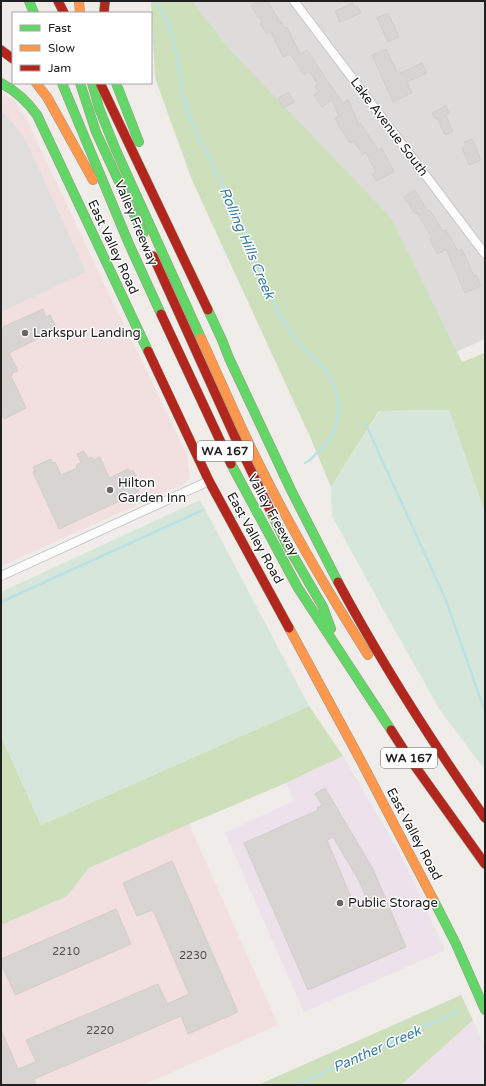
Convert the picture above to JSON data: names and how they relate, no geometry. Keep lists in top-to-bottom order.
{
  "streets": {
    "main road": ["Valley Freeway", "East Valley Road", "WA 167"],
    "street": ["Lake Avenue South"]
  },
  "water": ["Rolling Hills Creek", "Panther Creek"],
  "places": ["Larkspur Landing", "Hilton Garden Inn", "Public Storage"],
  "house_numbers": ["2210", "2230", "2220"],
  "legend": ["Fast", "Slow", "Jam"]
}
